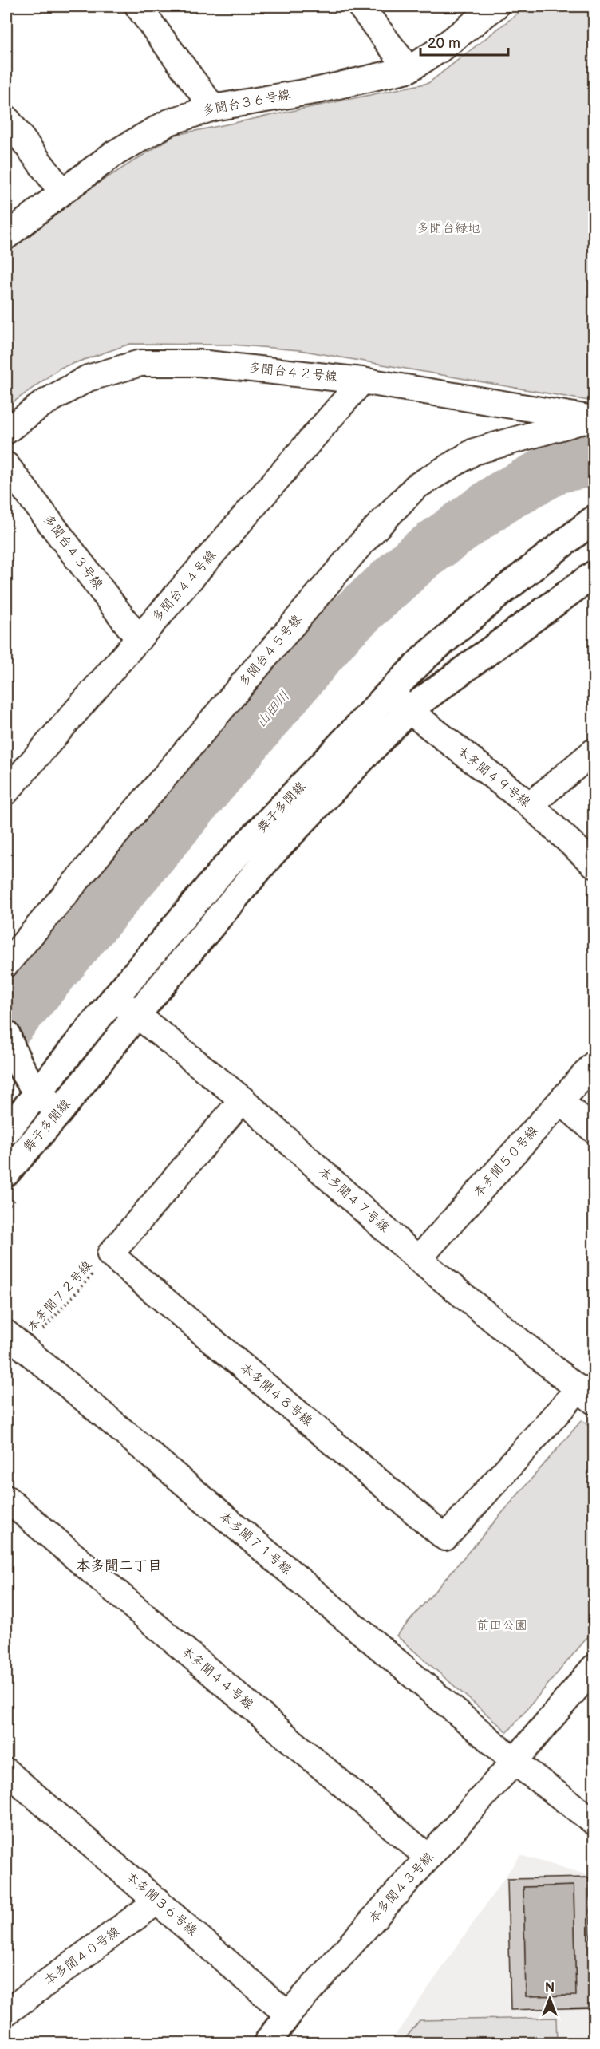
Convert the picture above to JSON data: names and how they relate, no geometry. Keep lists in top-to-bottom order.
{
  "streets": {
    "street": [
      "多聞台３６号線",
      "多聞台４２号線",
      "多聞台４３号線",
      "多聞台４４号線",
      "多聞台４５号線",
      "本多聞４９号線",
      "舞子多聞線",
      "本多聞５０号線",
      "本多聞４７号線",
      "本多聞４８号線",
      "本多聞７１号線",
      "本多聞４４号線",
      "本多聞４３号線",
      "本多聞３６号線",
      "本多聞４０号線"
    ],
    "path": ["本多聞７２号線"]
  },
  "crossings": [
    ["多聞台４２号線", "多聞台４４号線"],
    ["多聞台４２号線", "多聞台４５号線"],
    ["多聞台４３号線", "多聞台４４号線"],
    ["本多聞４９号線", "舞子多聞線"],
    ["舞子多聞線", "本多聞４７号線"],
    ["本多聞５０号線", "本多聞４７号線"],
    ["本多聞４７号線", "本多聞４８号線"],
    ["本多聞７２号線", "本多聞４８号線"],
    ["本多聞７２号線", "本多聞７１号線"],
    ["本多聞７１号線", "本多聞４３号線"],
    ["本多聞４４号線", "本多聞４３号線"],
    ["本多聞４３号線", "本多聞３６号線"],
    ["本多聞３６号線", "本多聞４０号線"]
  ],
  "districts": ["本多聞二丁目"],
  "water": ["山田川"],
  "parks": ["多聞台緑地", "前田公園"],
  "scale_bar": "20 m",
  "north": "top"
}
